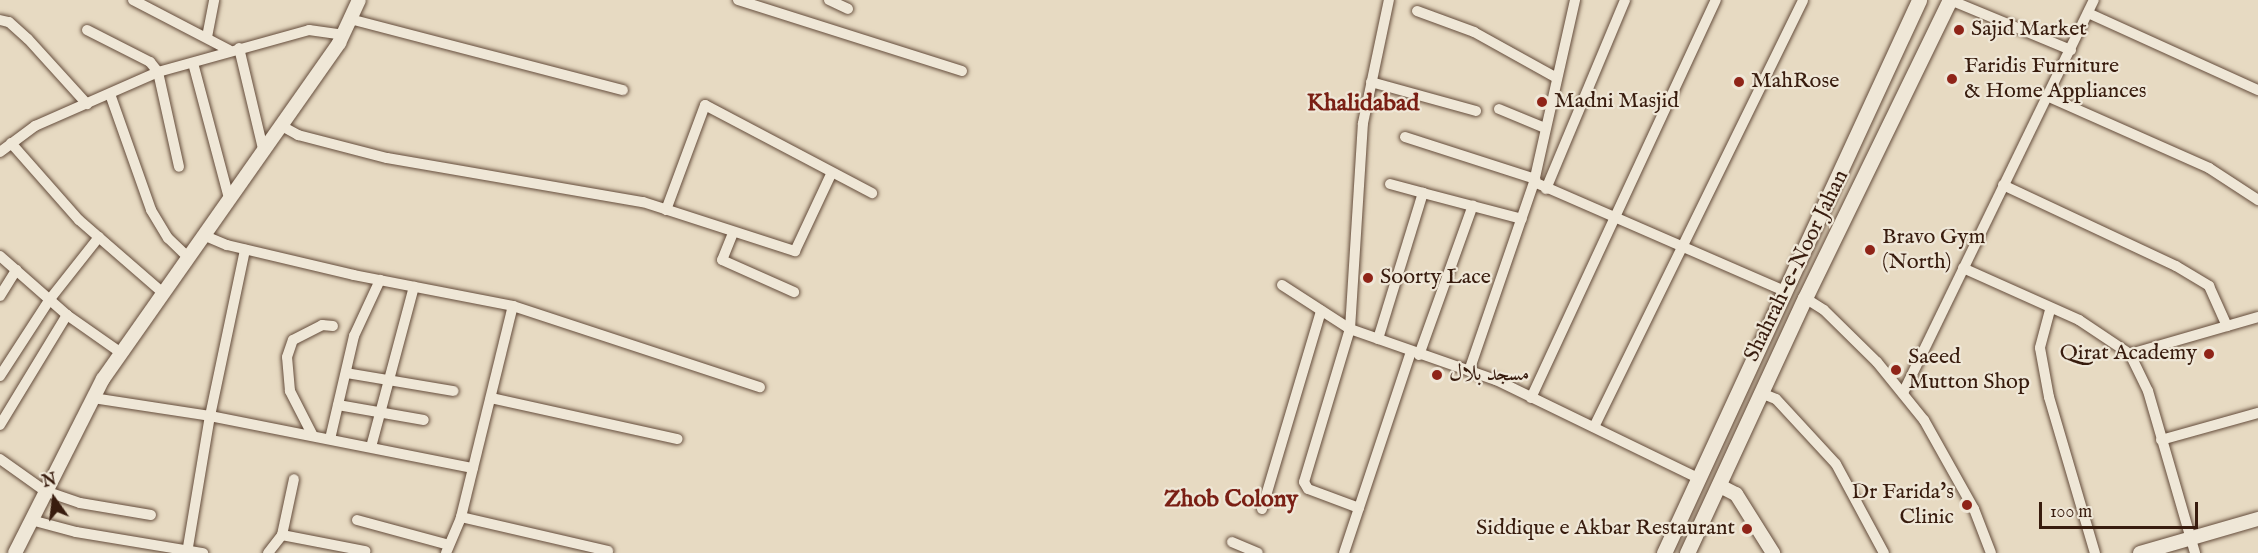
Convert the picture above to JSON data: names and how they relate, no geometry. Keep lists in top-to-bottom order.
{
  "streets": {
    "main road": ["Shahrah-e-Noor Jahan"]
  },
  "districts": ["Khalidabad", "Zhob Colony"],
  "places": [
    "Sajid Market",
    "Faridis Furniture & Home Appliances",
    "MahRose",
    "Madni Masjid",
    "Bravo Gym (North)",
    "Soorty Lace",
    "Qirat Academy",
    "Saeed Mutton Shop",
    "مسجد بلال",
    "Dr Farida's Clinic",
    "Siddique e Akbar Restaurant"
  ],
  "scale_bar": "100 m",
  "north": "top"
}
